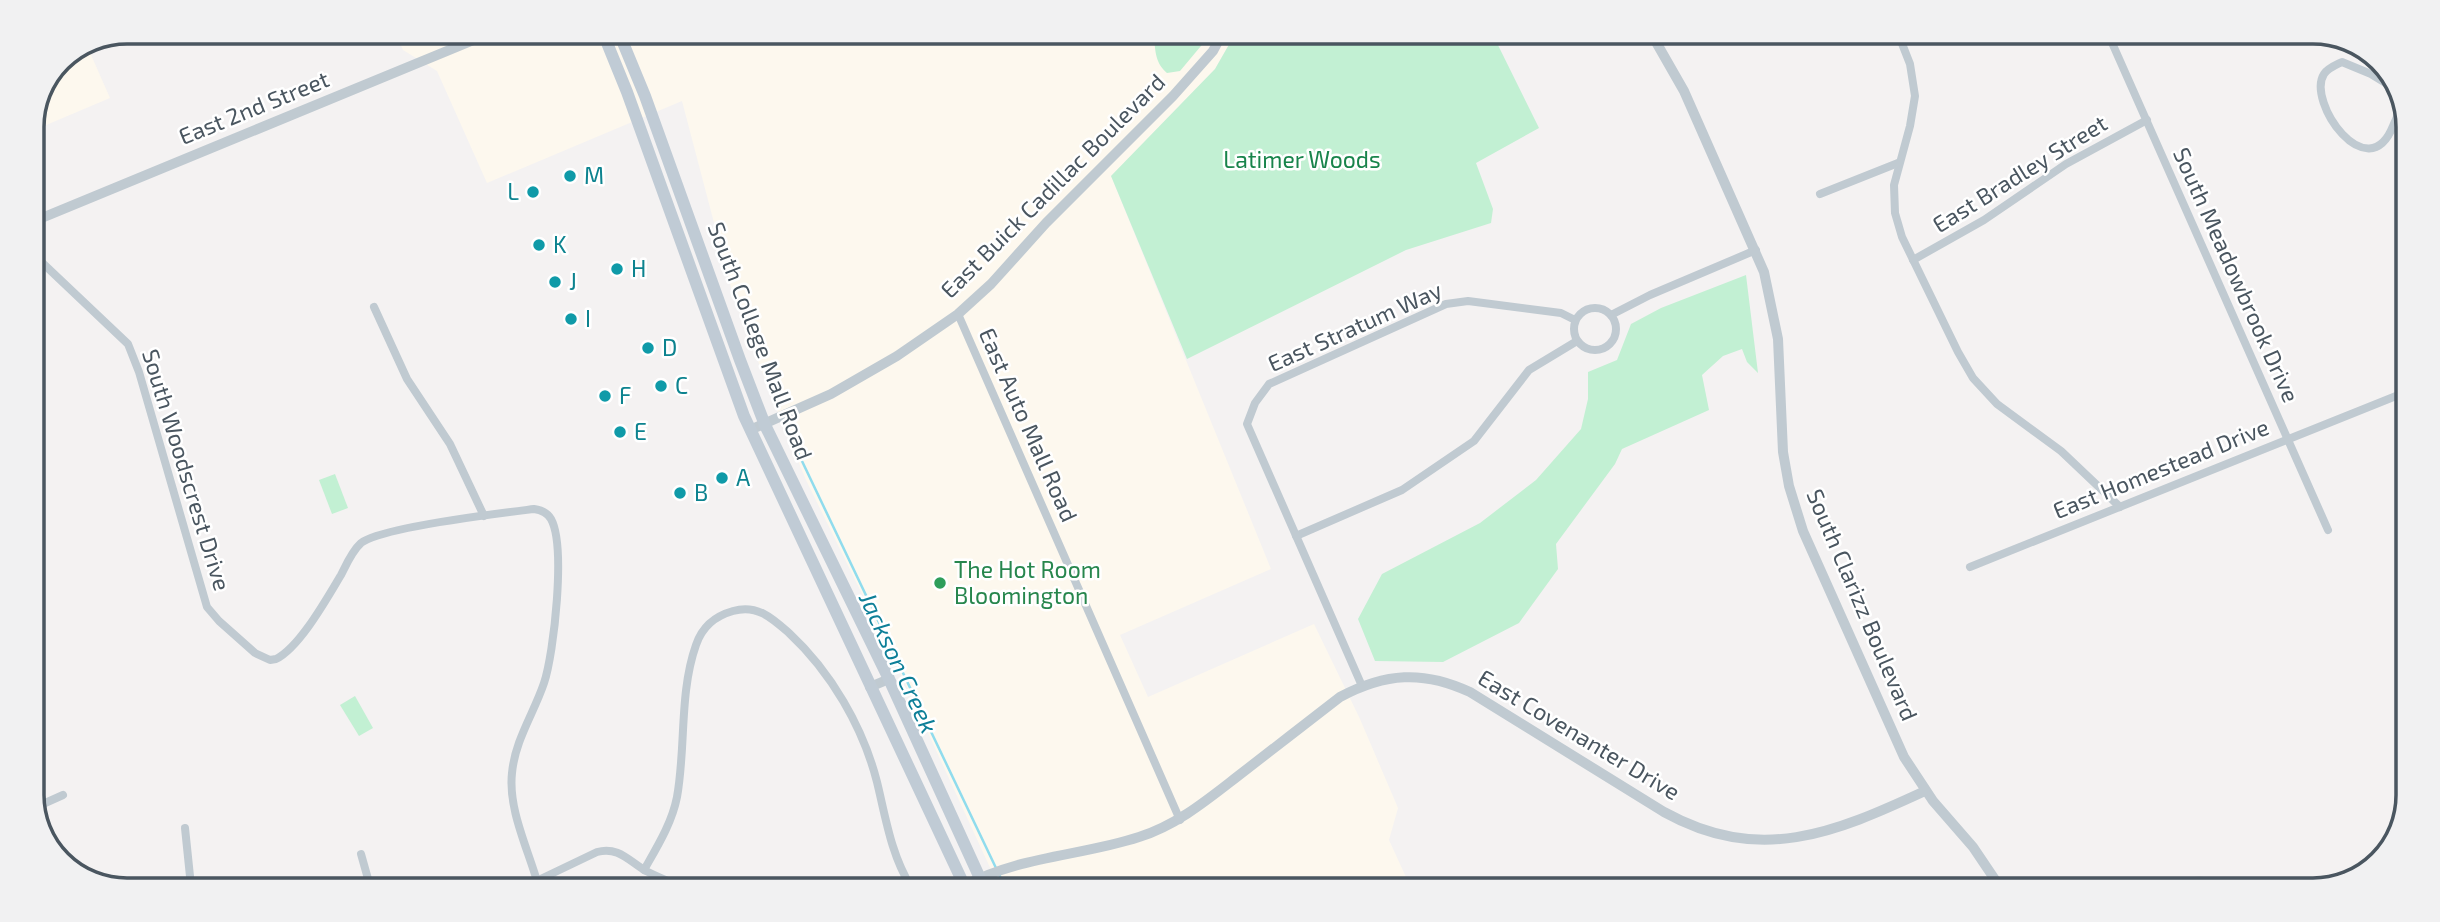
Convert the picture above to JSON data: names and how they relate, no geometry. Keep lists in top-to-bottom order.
{
  "streets": {
    "main road": ["South College Mall Road"],
    "street": [
      "East 2nd Street",
      "East Bradley Street",
      "East Buick Cadillac Boulevard",
      "South Meadowbrook Drive",
      "East Stratum Way",
      "East Auto Mall Road",
      "East Homestead Drive",
      "South Woodscrest Drive",
      "South Clarizz Boulevard",
      "East Covenanter Drive"
    ]
  },
  "crossings": [
    ["East Bradley Street", "South Meadowbrook Drive"],
    ["East Buick Cadillac Boulevard", "South College Mall Road"],
    ["East Buick Cadillac Boulevard", "East Auto Mall Road"],
    ["South Meadowbrook Drive", "East Homestead Drive"],
    ["East Stratum Way", "East Covenanter Drive"],
    ["East Auto Mall Road", "East Covenanter Drive"],
    ["South Clarizz Boulevard", "East Covenanter Drive"]
  ],
  "water": ["Jackson Creek"],
  "parks": ["Latimer Woods"],
  "places": [
    "M",
    "L",
    "K",
    "H",
    "J",
    "I",
    "D",
    "C",
    "F",
    "E",
    "A",
    "B",
    "The Hot Room Bloomington"
  ]
}
